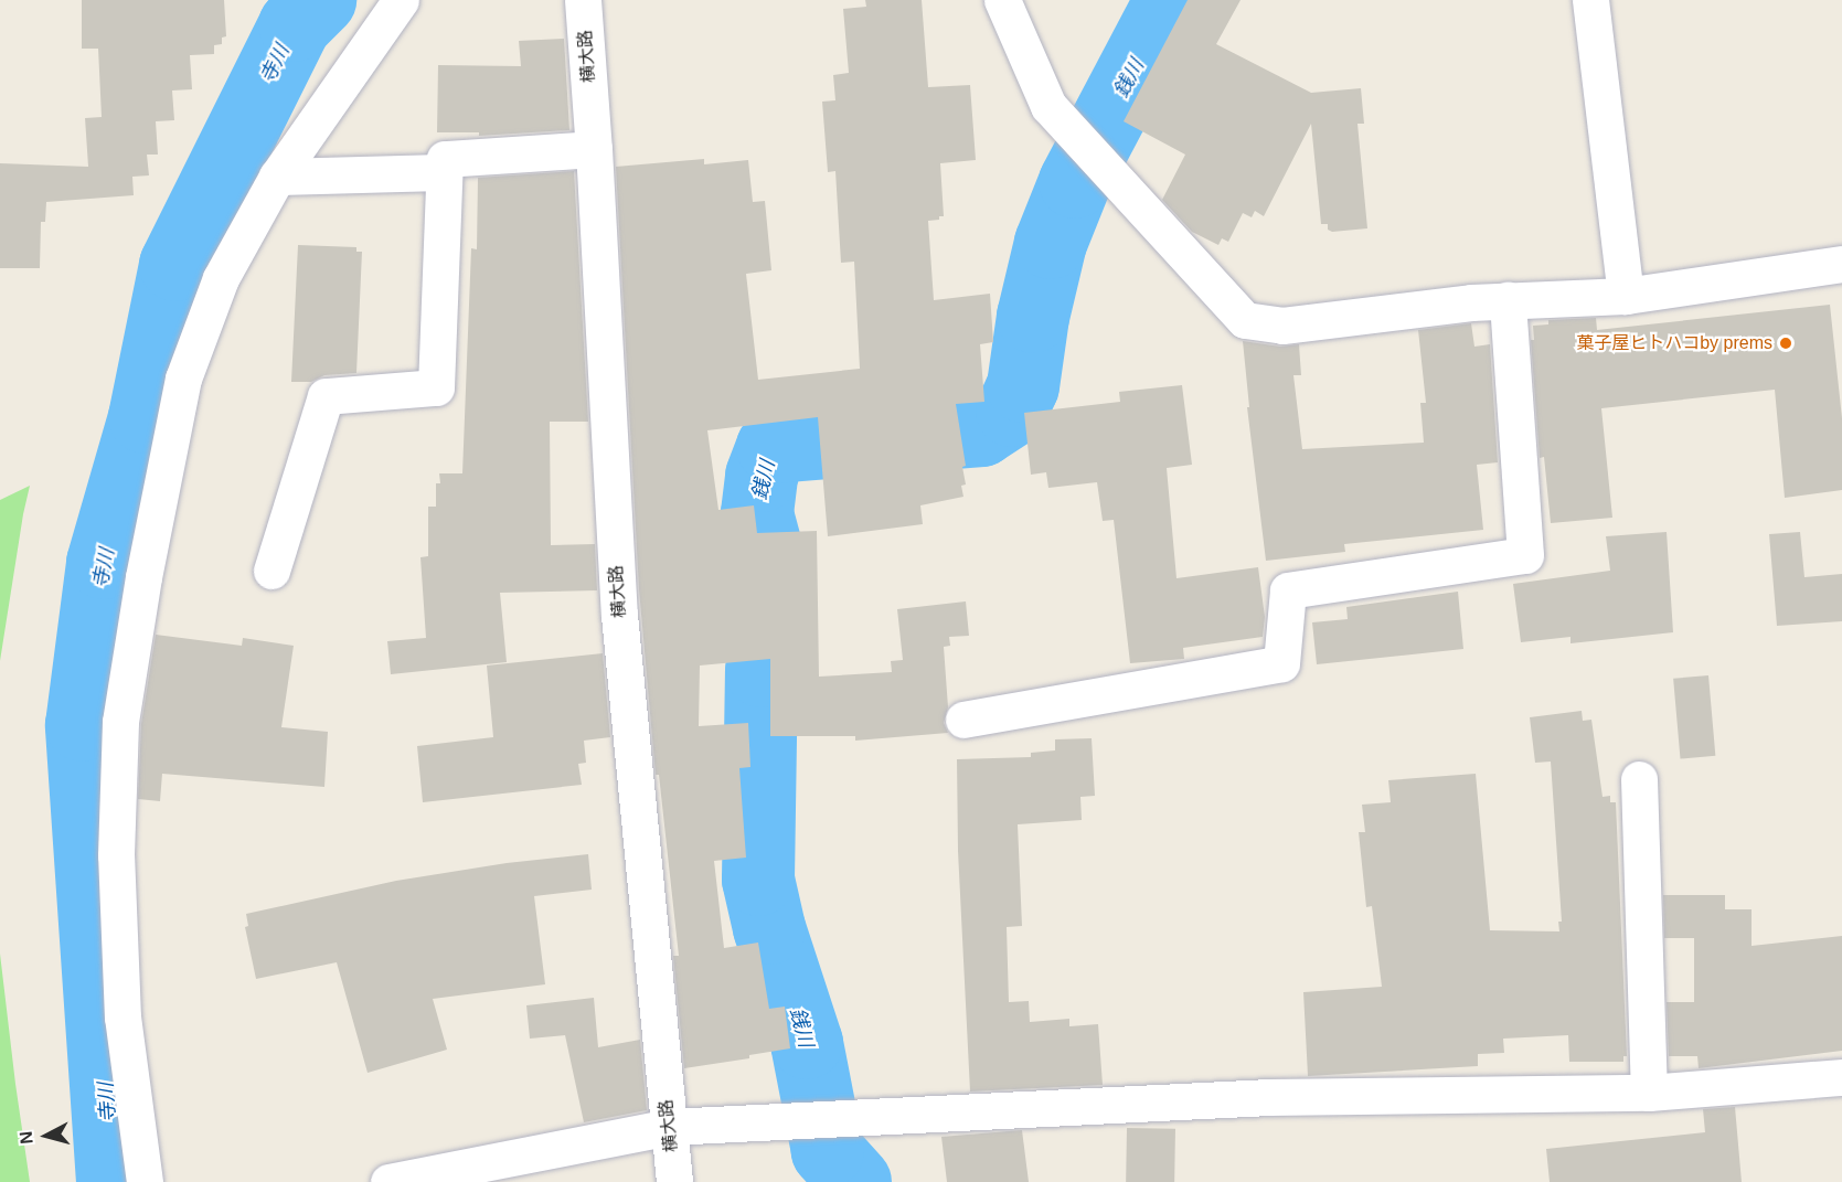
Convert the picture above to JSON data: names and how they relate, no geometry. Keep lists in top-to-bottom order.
{
  "streets": {
    "street": ["横大路"]
  },
  "water": ["寺川", "銭川"],
  "places": ["菓子屋ヒトハコby prems"],
  "north": "left"
}
